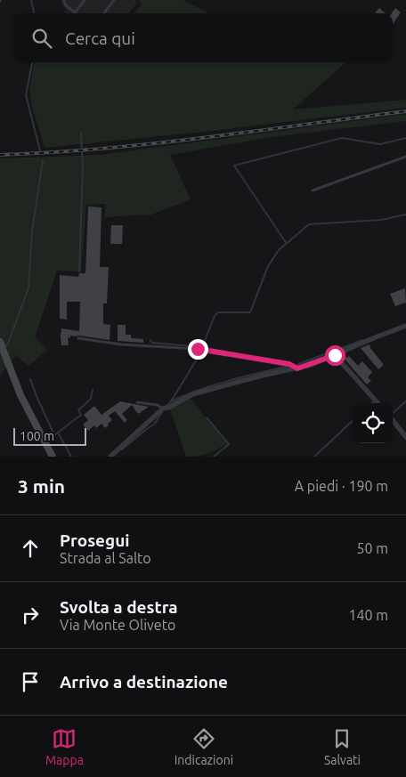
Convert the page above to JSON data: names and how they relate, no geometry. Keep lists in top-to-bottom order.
{
  "scale_bar": "100 m",
  "page": {
    "search": "Cerca qui",
    "scale": "100 m",
    "heading": ["3 min", "A piedi · 190 m"],
    "list": [
      ["Prosegui", "Strada al Salto", "50 m"],
      ["Svolta a destra", "Via Monte Oliveto", "140 m"],
      "Arrivo a destinazione"
    ],
    "nav": ["Mappa", "Indicazioni", "Salvati"]
  }
}
